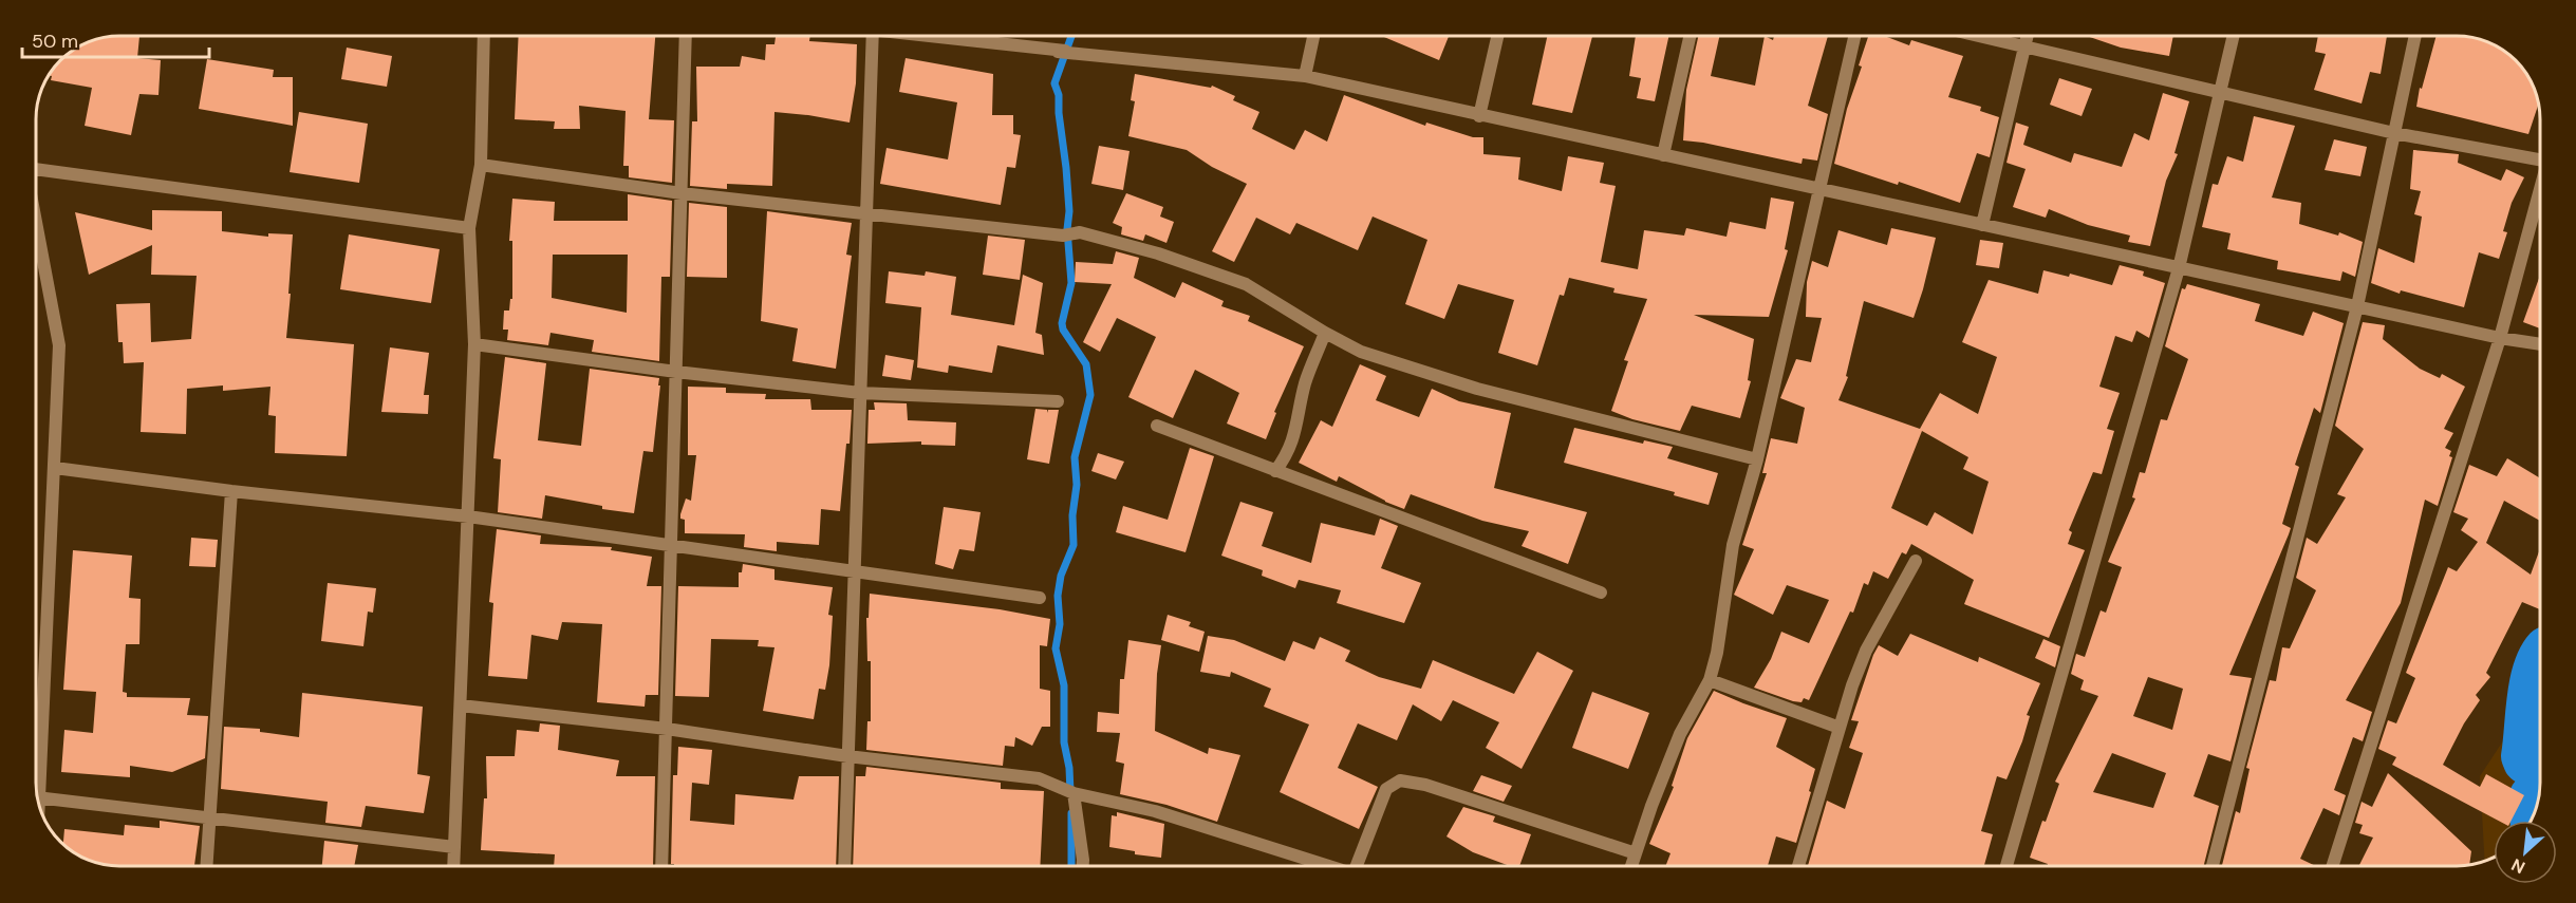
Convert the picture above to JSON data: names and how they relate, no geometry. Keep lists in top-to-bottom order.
{
  "scale_bar": "50 m",
  "north": "bottom left"
}
